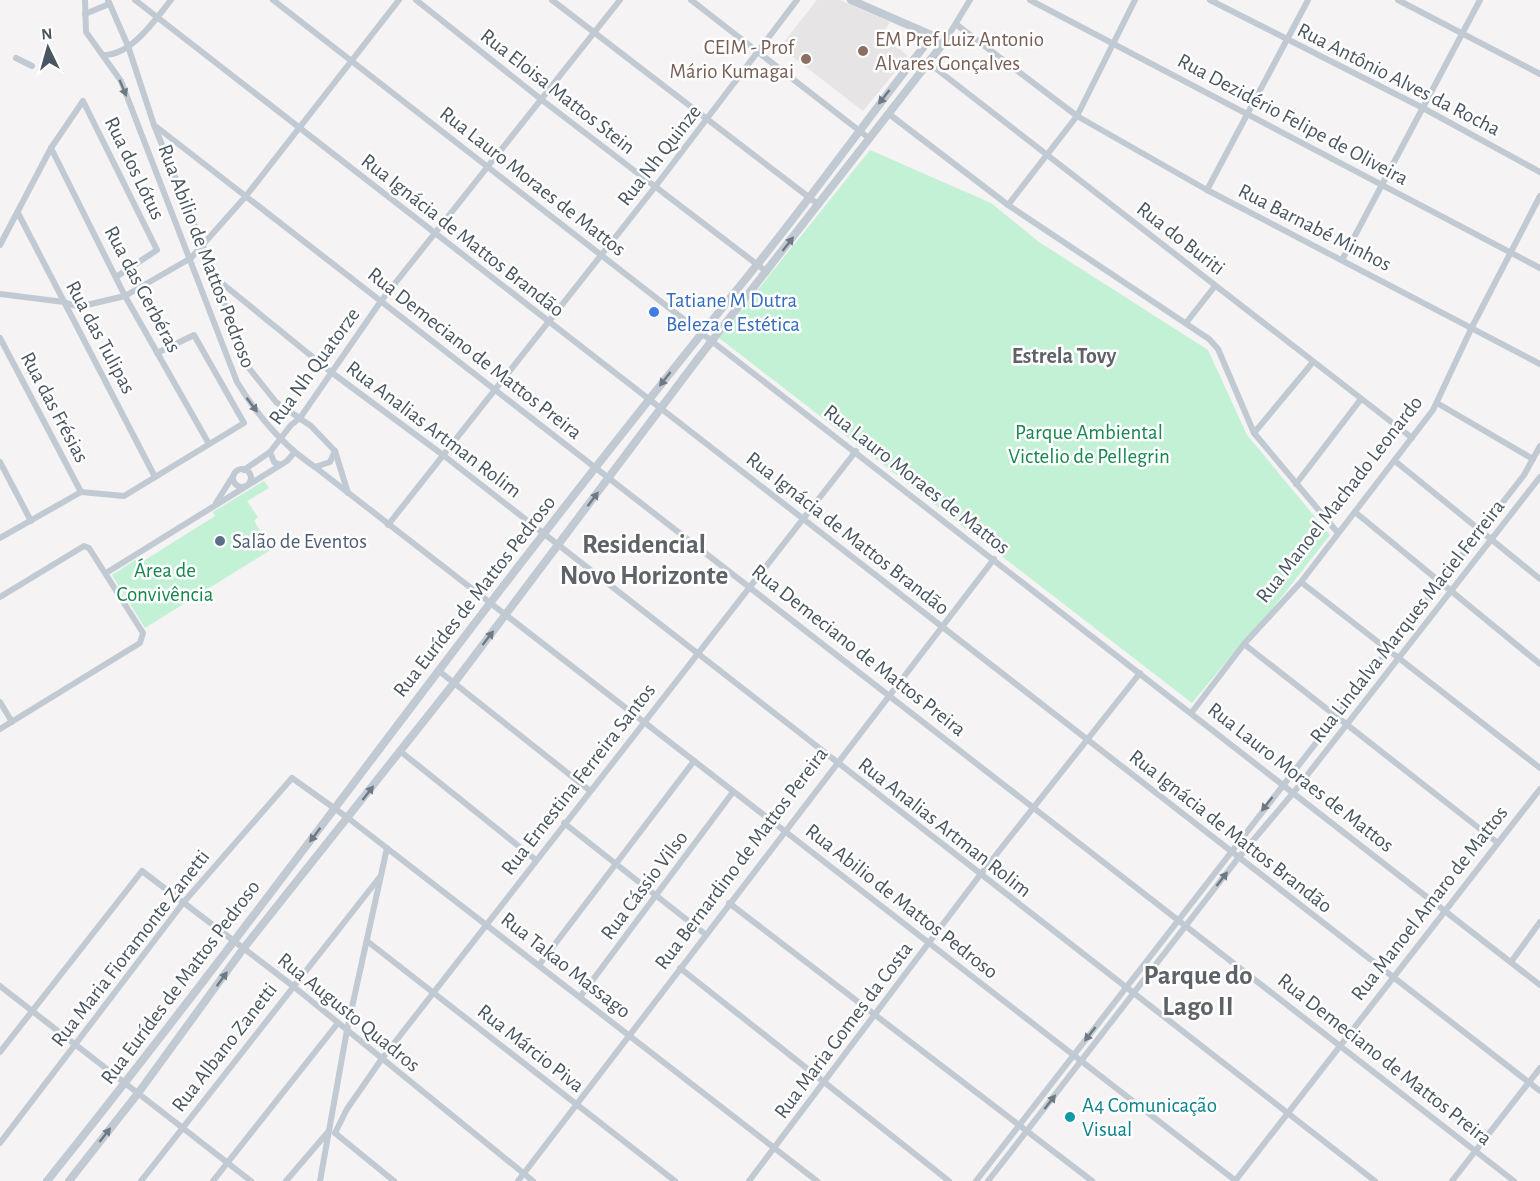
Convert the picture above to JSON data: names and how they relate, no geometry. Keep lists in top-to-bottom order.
{
  "streets": {
    "street": [
      "Rua Antônio Alves da Rocha",
      "Rua Eloisa Mattos Stein",
      "Rua Dezidério Felipe de Oliveira",
      "Rua Nh Quinze",
      "Rua dos Lótus",
      "Rua Lauro Moraes de Mattos",
      "Rua Barnabé Minhos",
      "Rua Ignácia de Mattos Brandão",
      "Rua do Buriti",
      "Rua Abilio de Mattos Pedroso",
      "Rua das Gerbéras",
      "Rua das Tulipas",
      "Rua Demeciano de Mattos Preira",
      "Rua Nh Quatorze",
      "Rua das Frésias",
      "Rua Analias Artman Rolim",
      "Rua Manoel Machado Leonardo",
      "Rua Eurídes de Mattos Pedroso",
      "Rua Lindalva Marques Maciel Ferreira",
      "Rua Ernestina Ferreira Santos",
      "Rua Bernardino de Mattos Pereira",
      "Rua Cássio Vilso",
      "Rua Manoel Amaro de Mattos",
      "Rua Maria Fioramonte Zanetti",
      "Rua Takao Massago",
      "Rua Augusto Quadros",
      "Rua Maria Gomes da Costa",
      "Rua Albano Zanetti",
      "Rua Márcio Piva"
    ]
  },
  "crossings": [
    ["Rua Eloisa Mattos Stein", "Rua Nh Quinze"],
    ["Rua Eloisa Mattos Stein", "Rua Nh Quatorze"],
    ["Rua Eloisa Mattos Stein", "Rua Eurídes de Mattos Pedroso"],
    ["Rua Dezidério Felipe de Oliveira", "Rua Manoel Machado Leonardo"],
    ["Rua Nh Quinze", "Rua Lauro Moraes de Mattos"],
    ["Rua Nh Quinze", "Rua Ignácia de Mattos Brandão"],
    ["Rua Nh Quinze", "Rua Abilio de Mattos Pedroso"],
    ["Rua Nh Quinze", "Rua Demeciano de Mattos Preira"],
    ["Rua Nh Quinze", "Rua Analias Artman Rolim"],
    ["Rua dos Lótus", "Rua das Gerbéras"],
    ["Rua Lauro Moraes de Mattos", "Rua Nh Quatorze"],
    ["Rua Lauro Moraes de Mattos", "Rua Manoel Machado Leonardo"],
    ["Rua Lauro Moraes de Mattos", "Rua Eurídes de Mattos Pedroso"],
    ["Rua Lauro Moraes de Mattos", "Rua Lindalva Marques Maciel Ferreira"],
    ["Rua Lauro Moraes de Mattos", "Rua Ernestina Ferreira Santos"],
    ["Rua Lauro Moraes de Mattos", "Rua Bernardino de Mattos Pereira"],
    ["Rua Lauro Moraes de Mattos", "Rua Manoel Amaro de Mattos"],
    ["Rua Lauro Moraes de Mattos", "Rua Maria Gomes da Costa"],
    ["Rua Barnabé Minhos", "Rua Manoel Machado Leonardo"],
    ["Rua Ignácia de Mattos Brandão", "Rua Nh Quatorze"],
    ["Rua Ignácia de Mattos Brandão", "Rua Eurídes de Mattos Pedroso"],
    ["Rua Ignácia de Mattos Brandão", "Rua Lindalva Marques Maciel Ferreira"],
    ["Rua Ignácia de Mattos Brandão", "Rua Ernestina Ferreira Santos"],
    ["Rua Ignácia de Mattos Brandão", "Rua Bernardino de Mattos Pereira"],
    ["Rua Ignácia de Mattos Brandão", "Rua Manoel Amaro de Mattos"],
    ["Rua Ignácia de Mattos Brandão", "Rua Maria Gomes da Costa"],
    ["Rua do Buriti", "Rua Manoel Machado Leonardo"],
    ["Rua do Buriti", "Rua Eurídes de Mattos Pedroso"],
    ["Rua Abilio de Mattos Pedroso", "Rua Demeciano de Mattos Preira"],
    ["Rua Abilio de Mattos Pedroso", "Rua Nh Quatorze"],
    ["Rua Abilio de Mattos Pedroso", "Rua Analias Artman Rolim"],
    ["Rua Abilio de Mattos Pedroso", "Rua Eurídes de Mattos Pedroso"],
    ["Rua Abilio de Mattos Pedroso", "Rua Lindalva Marques Maciel Ferreira"],
    ["Rua Abilio de Mattos Pedroso", "Rua Ernestina Ferreira Santos"],
    ["Rua Abilio de Mattos Pedroso", "Rua Bernardino de Mattos Pereira"],
    ["Rua Abilio de Mattos Pedroso", "Rua Cássio Vilso"],
    ["Rua Abilio de Mattos Pedroso", "Rua Manoel Amaro de Mattos"],
    ["Rua Abilio de Mattos Pedroso", "Rua Maria Gomes da Costa"],
    ["Rua Demeciano de Mattos Preira", "Rua Nh Quatorze"],
    ["Rua Demeciano de Mattos Preira", "Rua Eurídes de Mattos Pedroso"],
    ["Rua Demeciano de Mattos Preira", "Rua Lindalva Marques Maciel Ferreira"],
    ["Rua Demeciano de Mattos Preira", "Rua Ernestina Ferreira Santos"],
    ["Rua Demeciano de Mattos Preira", "Rua Bernardino de Mattos Pereira"],
    ["Rua Demeciano de Mattos Preira", "Rua Manoel Amaro de Mattos"],
    ["Rua Demeciano de Mattos Preira", "Rua Maria Gomes da Costa"],
    ["Rua Nh Quatorze", "Rua Analias Artman Rolim"],
    ["Rua Analias Artman Rolim", "Rua Eurídes de Mattos Pedroso"],
    ["Rua Analias Artman Rolim", "Rua Lindalva Marques Maciel Ferreira"],
    ["Rua Analias Artman Rolim", "Rua Ernestina Ferreira Santos"],
    ["Rua Analias Artman Rolim", "Rua Bernardino de Mattos Pereira"],
    ["Rua Analias Artman Rolim", "Rua Manoel Amaro de Mattos"],
    ["Rua Analias Artman Rolim", "Rua Maria Gomes da Costa"],
    ["Rua Eurídes de Mattos Pedroso", "Rua Takao Massago"],
    ["Rua Eurídes de Mattos Pedroso", "Rua Augusto Quadros"],
    ["Rua Ernestina Ferreira Santos", "Rua Takao Massago"],
    ["Rua Ernestina Ferreira Santos", "Rua Augusto Quadros"],
    ["Rua Ernestina Ferreira Santos", "Rua Márcio Piva"],
    ["Rua Bernardino de Mattos Pereira", "Rua Takao Massago"],
    ["Rua Bernardino de Mattos Pereira", "Rua Augusto Quadros"],
    ["Rua Bernardino de Mattos Pereira", "Rua Márcio Piva"],
    ["Rua Cássio Vilso", "Rua Takao Massago"],
    ["Rua Maria Fioramonte Zanetti", "Rua Takao Massago"],
    ["Rua Maria Fioramonte Zanetti", "Rua Augusto Quadros"],
    ["Rua Takao Massago", "Rua Maria Gomes da Costa"],
    ["Rua Augusto Quadros", "Rua Albano Zanetti"]
  ],
  "districts": ["Estrela Tovy", "Residencial Novo Horizonte", "Parque do Lago II"],
  "parks": ["Parque Ambiental Victelio de Pellegrin", "Área de Convivência"],
  "places": [
    "EM Pref Luiz Antonio Alvares Gonçalves",
    "CEIM - Prof Mário Kumagai",
    "Tatiane M Dutra Beleza e Estética",
    "Salão de Eventos",
    "A4 Comunicação Visual"
  ],
  "north": "top"
}
